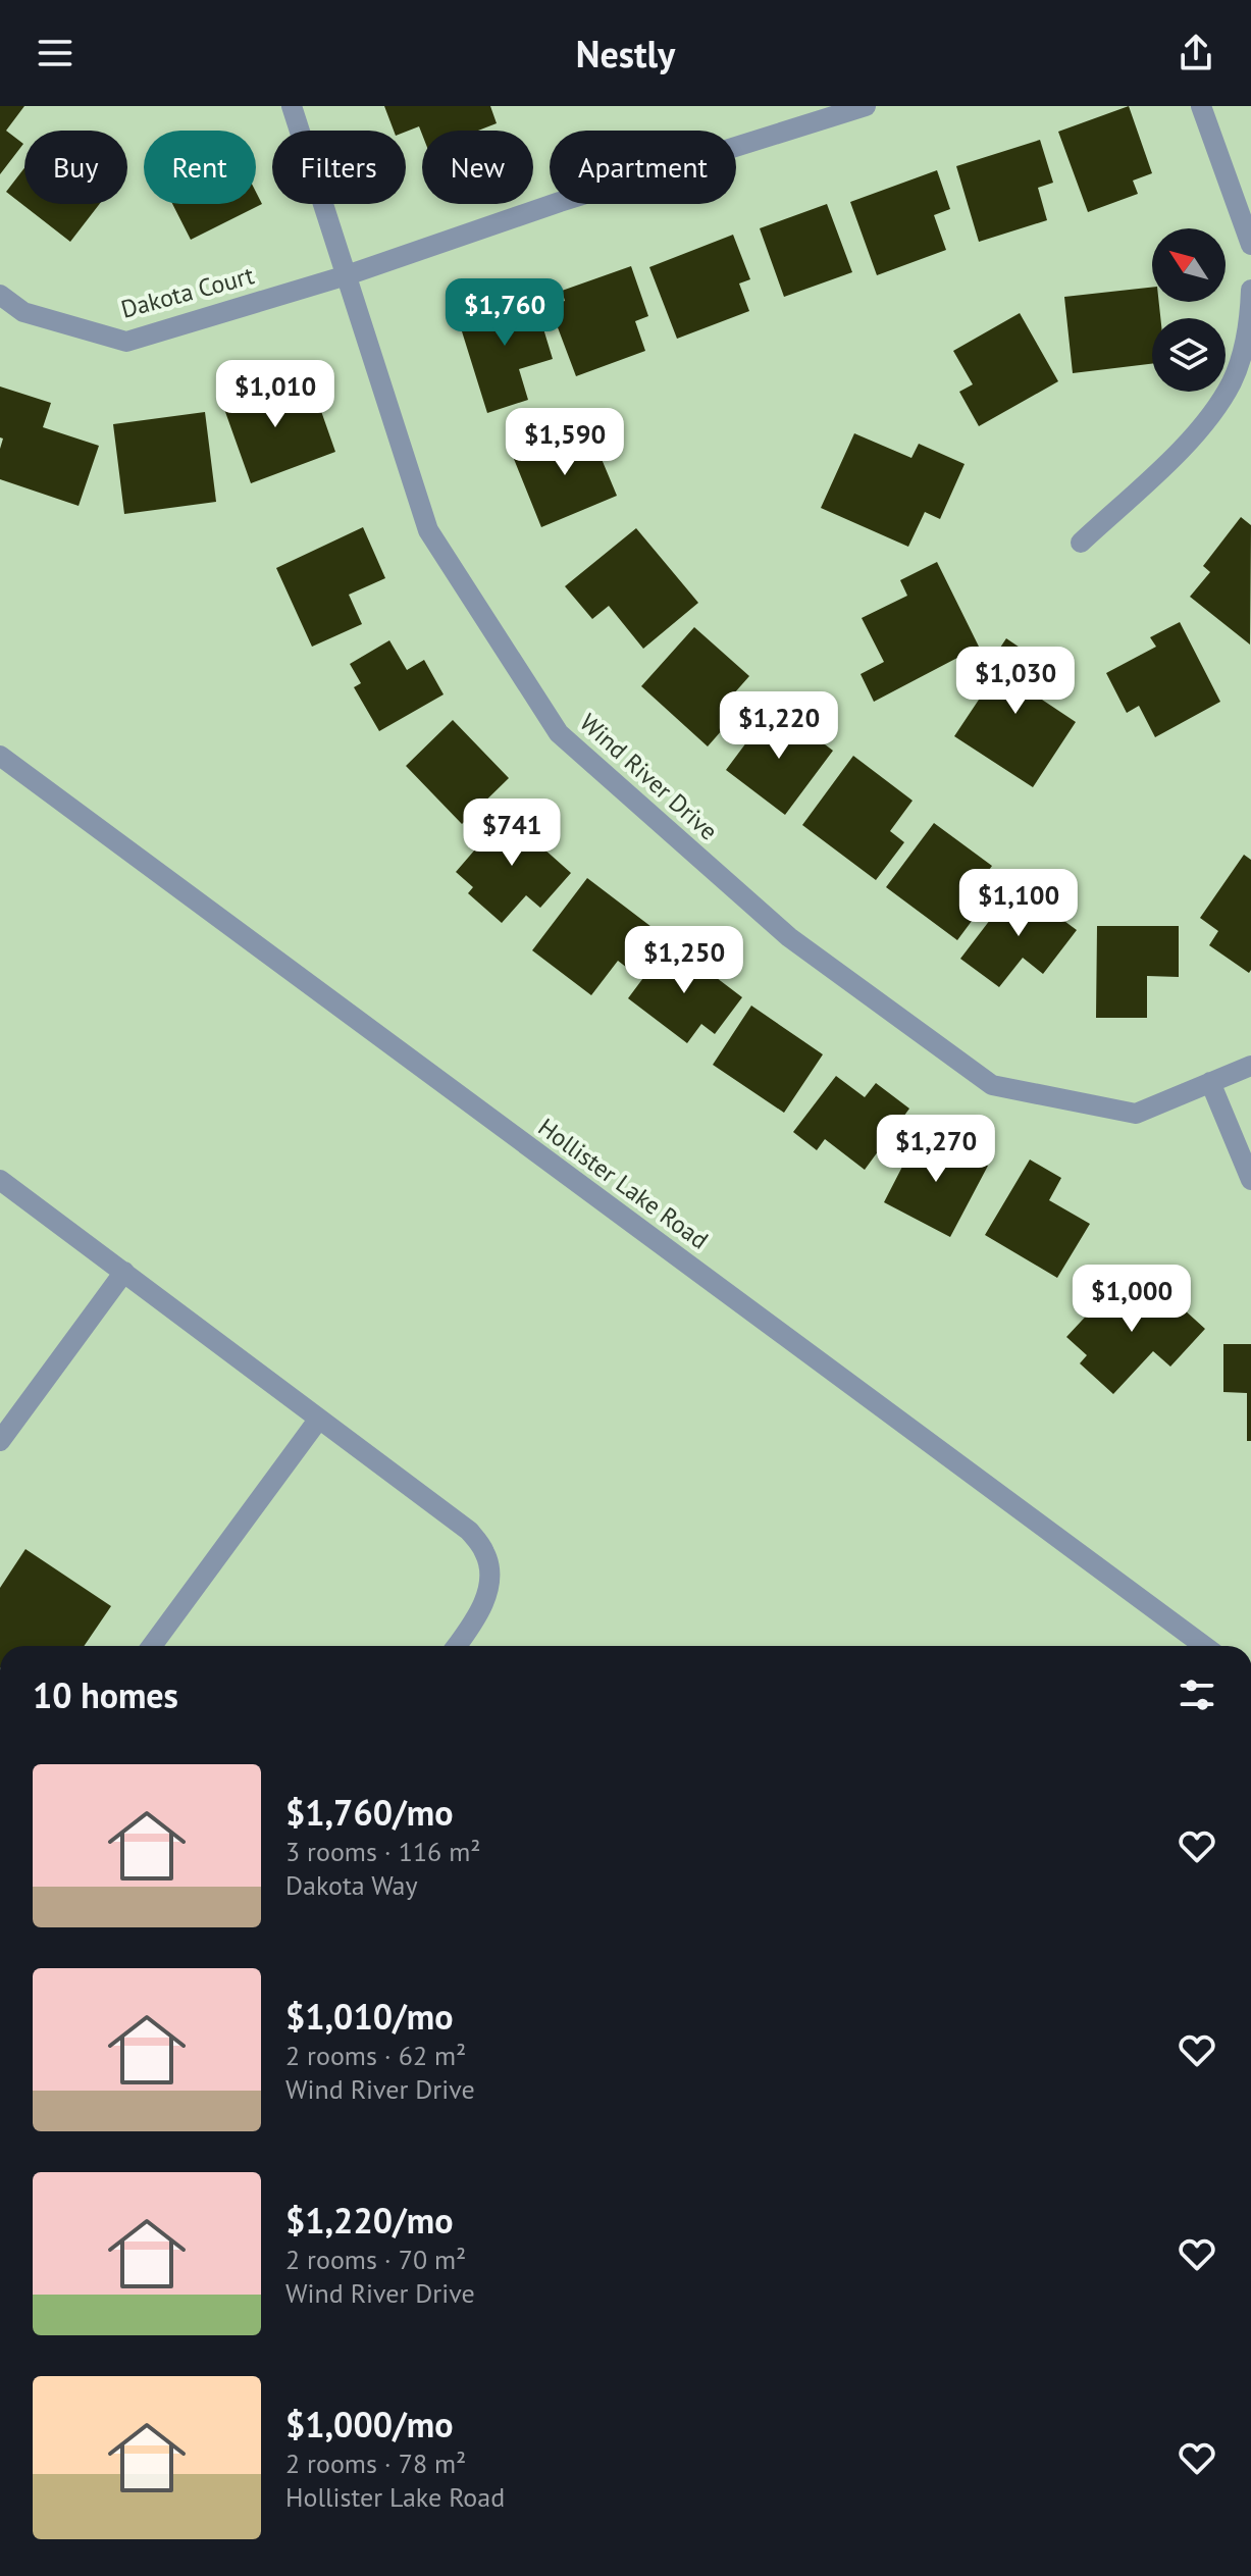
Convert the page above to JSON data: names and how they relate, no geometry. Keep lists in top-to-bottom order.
{
  "streets": {
    "street": ["Dakota Court", "Wind River Drive", "Hollister Lake Road"]
  },
  "crossings": [
    ["Dakota Court", "Wind River Drive"]
  ],
  "north": "top left",
  "page": {
    "header": "Nestly",
    "chip": [
      "Buy",
      "Rent",
      "Filters",
      "New",
      "Apartment"
    ],
    "price": [
      "$1,760",
      "$1,010",
      "$1,590",
      "$1,030",
      "$1,220",
      "$741",
      "$1,100",
      "$1,250",
      "$1,270",
      "$1,000"
    ],
    "heading": "10 homes",
    "list": [
      {
        "name": "$1,760/mo",
        "note": "3 rooms · 116 m² · Dakota Way"
      },
      {
        "name": "$1,010/mo",
        "note": "2 rooms · 62 m² · Wind River Drive"
      },
      {
        "name": "$1,220/mo",
        "note": "2 rooms · 70 m² · Wind River Drive"
      },
      {
        "name": "$1,000/mo",
        "note": "2 rooms · 78 m² · Hollister Lake Road"
      }
    ]
  }
}
